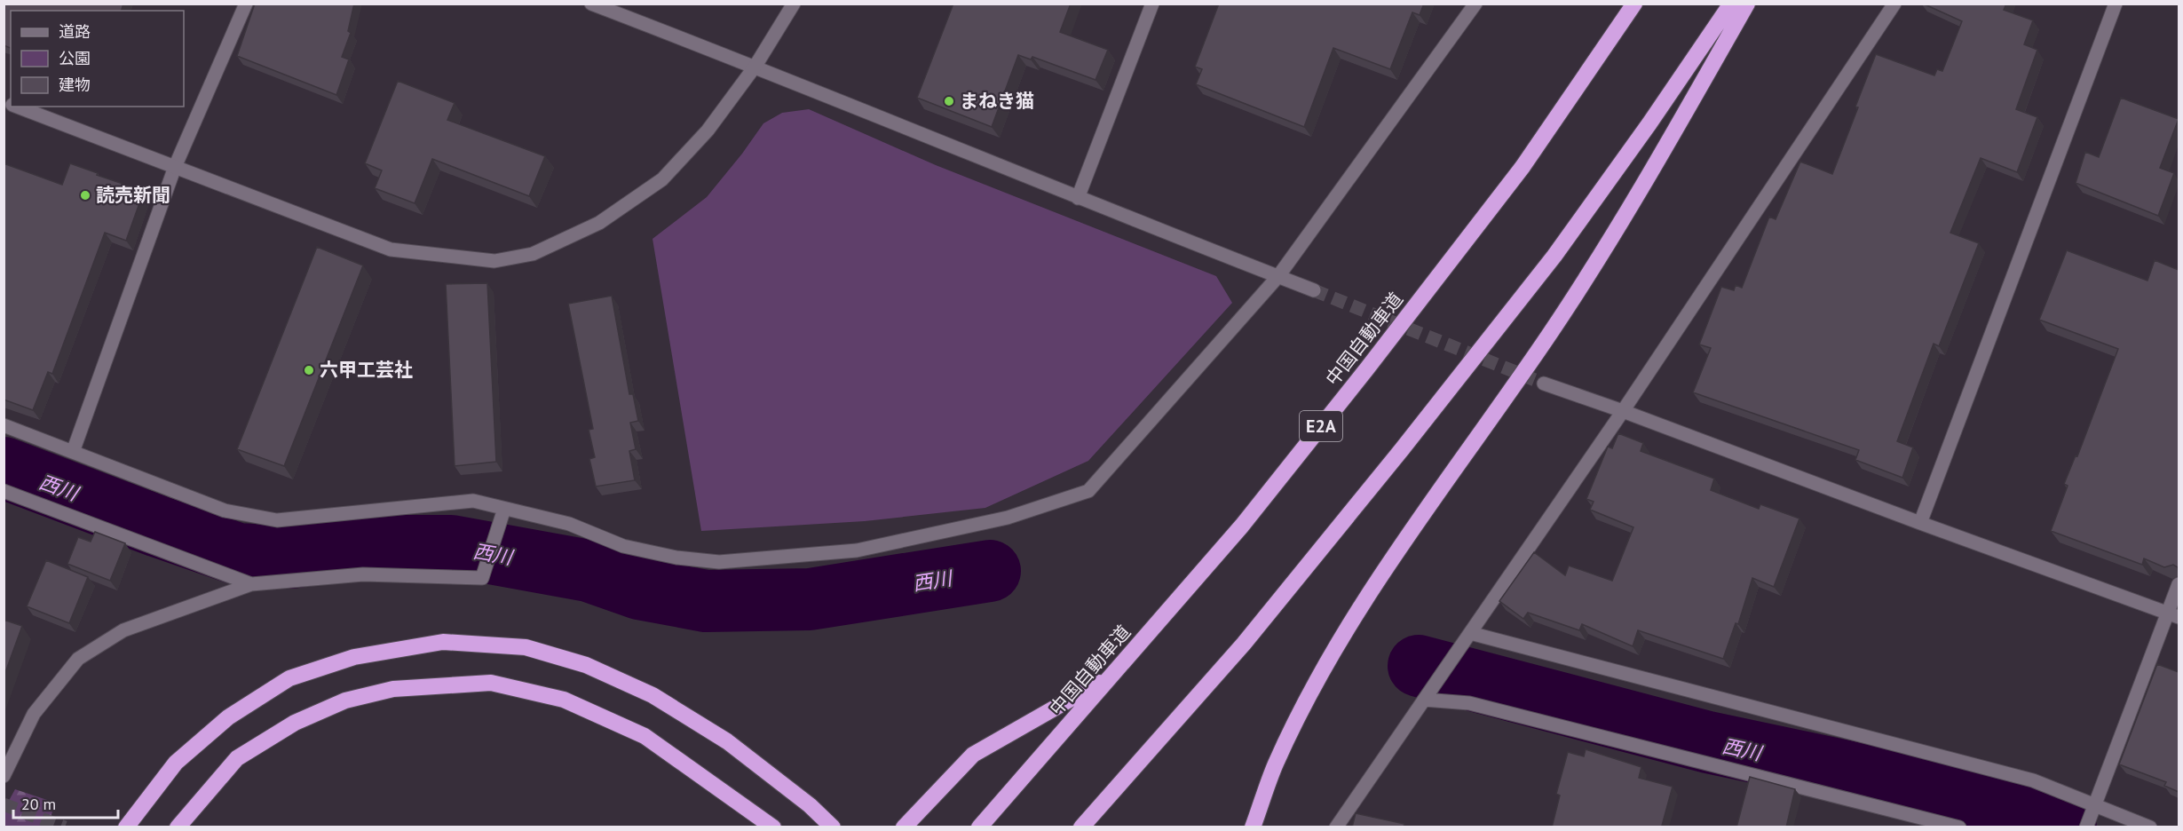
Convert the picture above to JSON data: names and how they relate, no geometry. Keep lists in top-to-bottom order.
{
  "streets": {
    "highway": ["中国自動車道", "E2A"]
  },
  "water": ["西川"],
  "places": ["まねき猫", "読売新聞", "六甲工芸社"],
  "legend": ["道路", "公園", "建物"],
  "scale_bar": "20 m"
}
